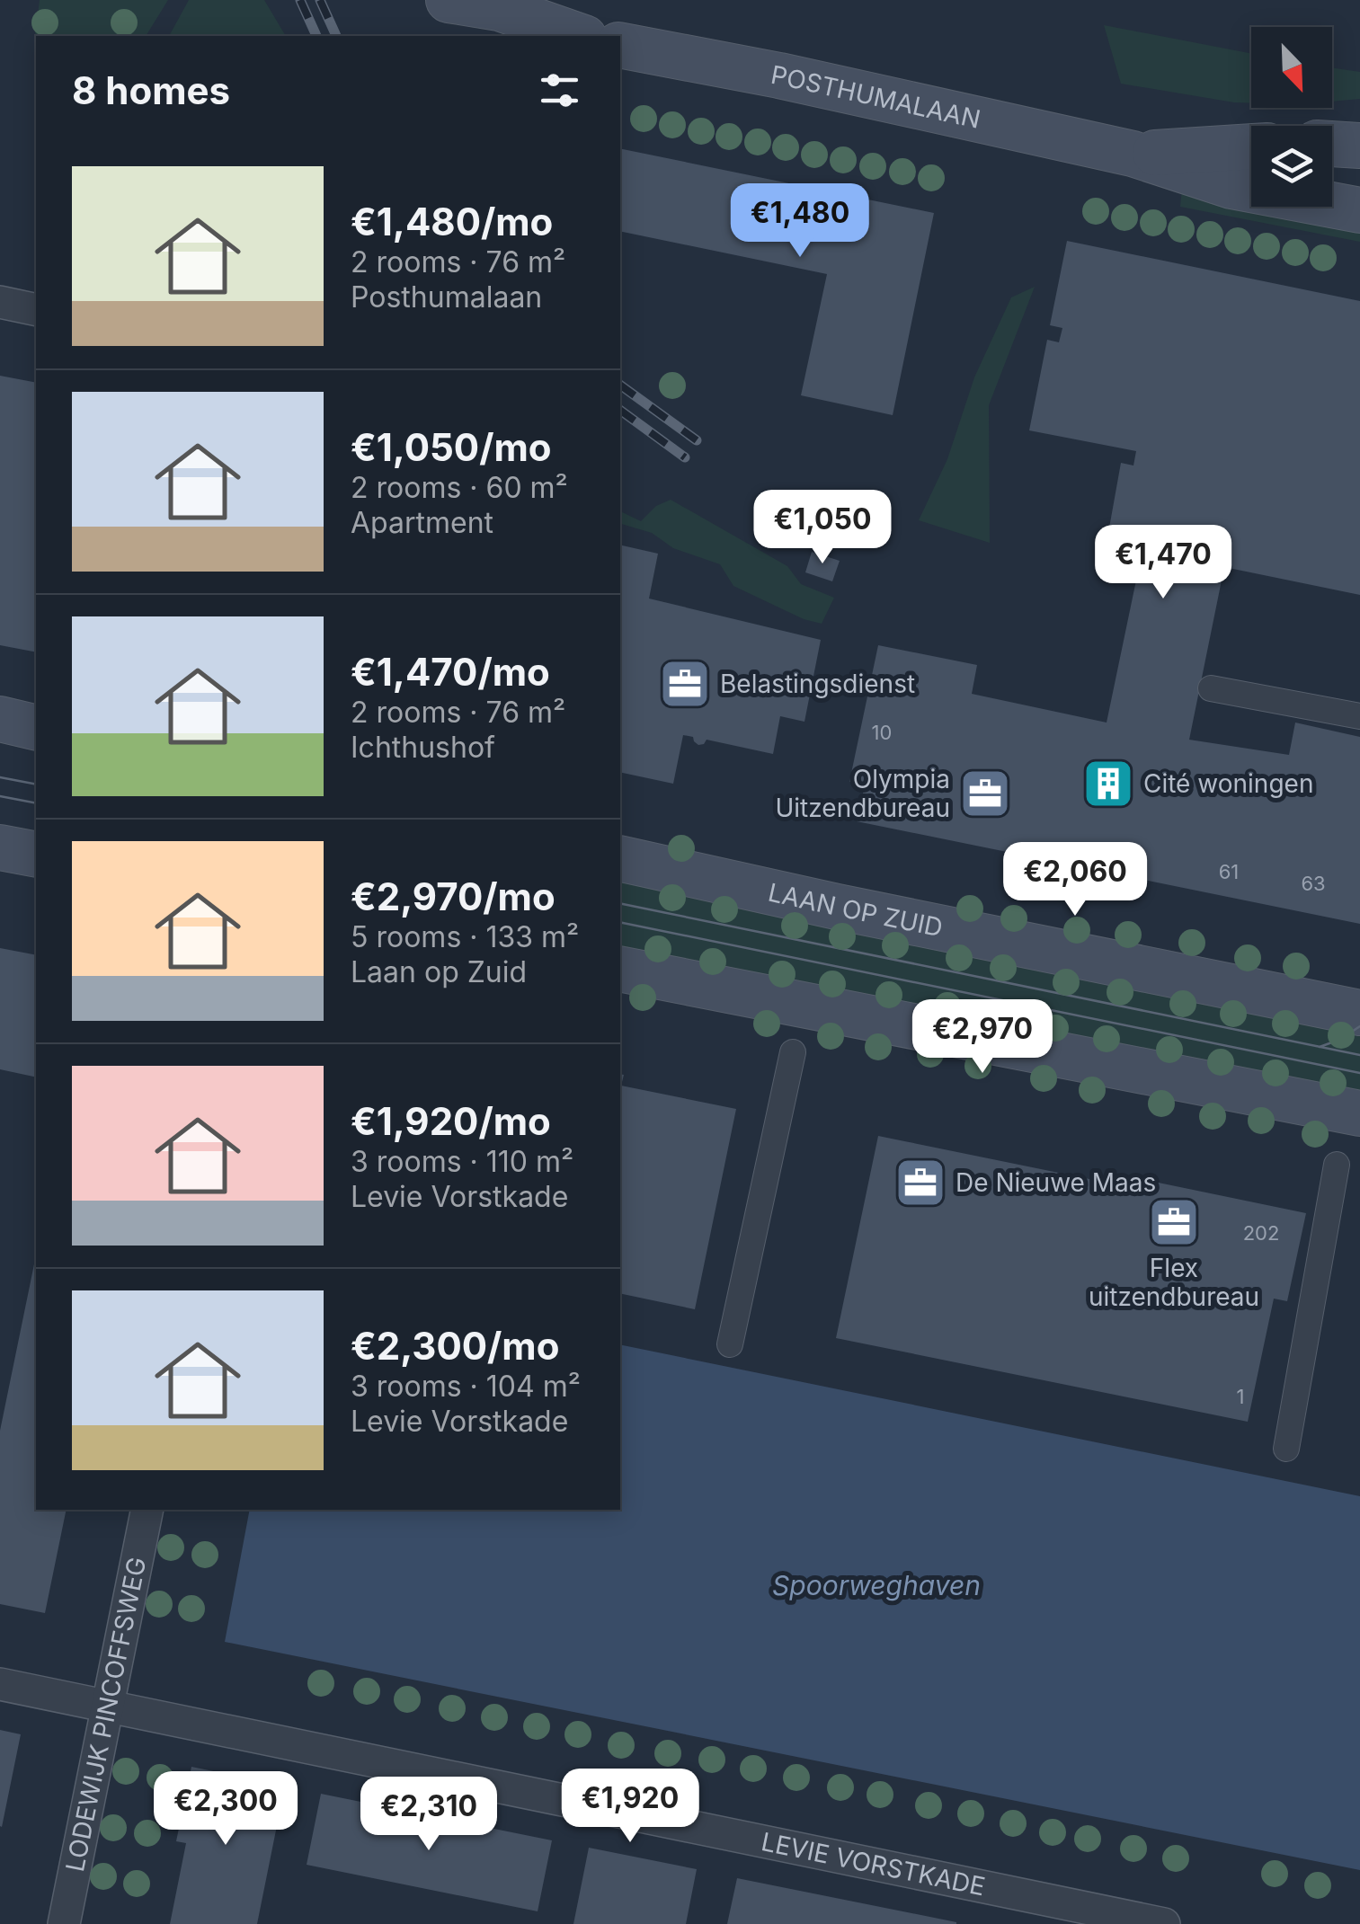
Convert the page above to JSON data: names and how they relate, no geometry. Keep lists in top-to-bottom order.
{
  "streets": {
    "main road": ["POSTHUMALAAN", "LAAN OP ZUID"],
    "street": ["LODEWIJK PINCOFFSWEG", "LEVIE VORSTKADE"]
  },
  "crossings": [
    ["LODEWIJK PINCOFFSWEG", "LEVIE VORSTKADE"]
  ],
  "water": ["Spoorweghaven"],
  "places": {
    "office": [
      "Belastingsdienst",
      "Olympia Uitzendbureau",
      "De Nieuwe Maas",
      "Flex uitzendbureau"
    ],
    "building": ["Cité woningen"]
  },
  "house_numbers": [
    "10",
    "61",
    "63",
    "202",
    "1"
  ],
  "north": "bottom right",
  "page": {
    "heading": "8 homes",
    "list": [
      {
        "name": "€1,480/mo",
        "note": "2 rooms · 76 m² · Posthumalaan"
      },
      {
        "name": "€1,050/mo",
        "note": "2 rooms · 60 m² · Apartment"
      },
      {
        "name": "€1,470/mo",
        "note": "2 rooms · 76 m² · Ichthushof"
      },
      {
        "name": "€2,970/mo",
        "note": "5 rooms · 133 m² · Laan op Zuid"
      },
      {
        "name": "€1,920/mo",
        "note": "3 rooms · 110 m² · Levie Vorstkade"
      },
      {
        "name": "€2,300/mo",
        "note": "3 rooms · 104 m² · Levie Vorstkade"
      }
    ],
    "price": [
      "€1,480",
      "€1,050",
      "€1,470",
      "€2,060",
      "€2,970",
      "€1,920",
      "€2,300",
      "€2,310"
    ]
  }
}
